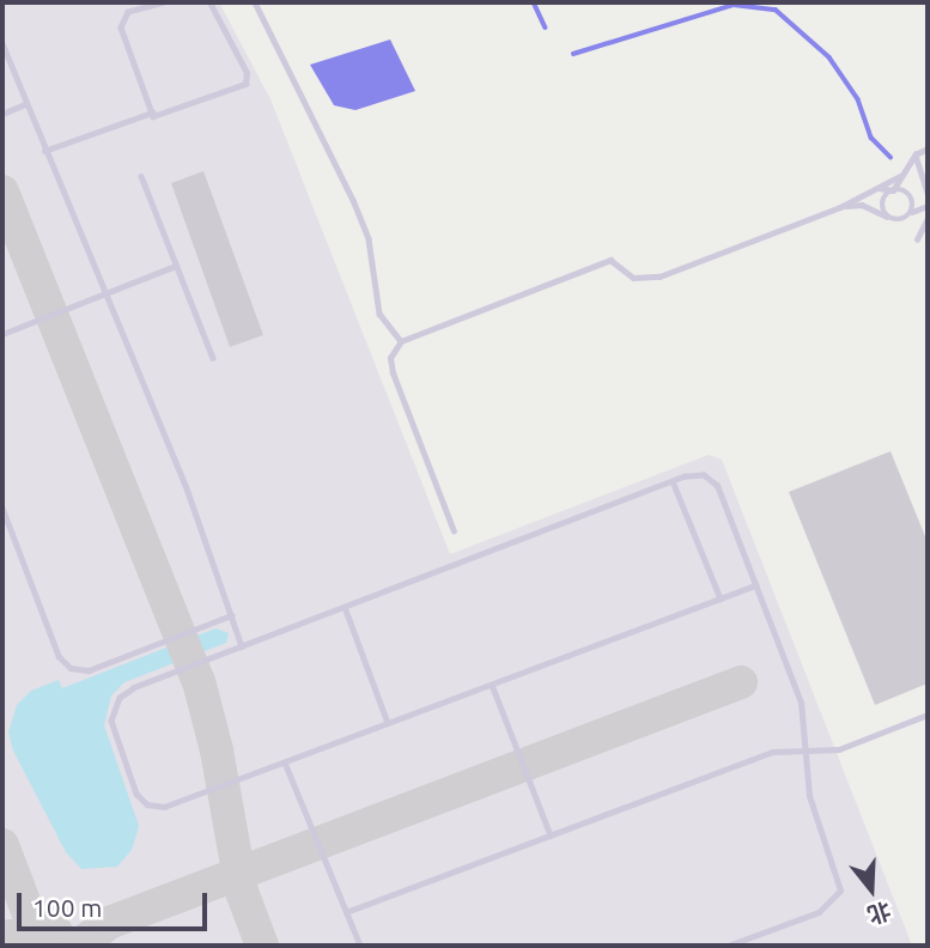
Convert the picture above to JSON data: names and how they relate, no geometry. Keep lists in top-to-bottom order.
{
  "scale_bar": "100 m",
  "north": "bottom"
}
